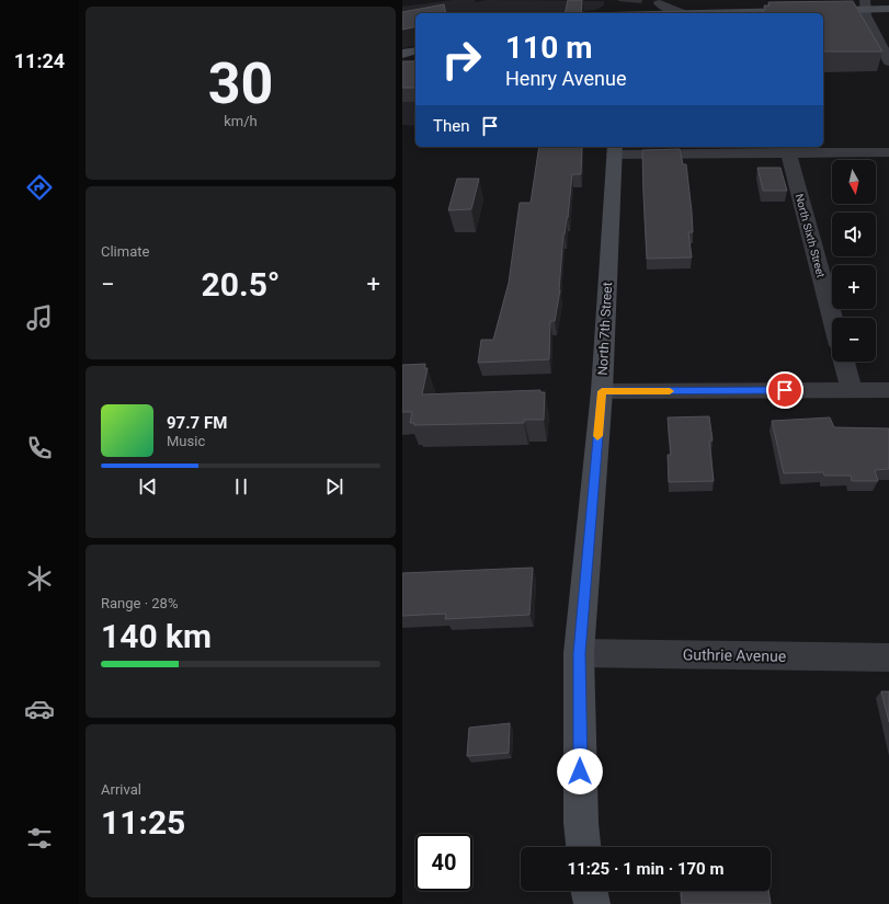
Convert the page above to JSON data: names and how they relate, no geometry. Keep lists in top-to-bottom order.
{
  "streets": {
    "street": ["North Sixth Street", "North 7th Street", "Guthrie Avenue"]
  },
  "crossings": [
    ["North 7th Street", "Guthrie Avenue"]
  ],
  "north": "bottom",
  "page": {
    "tabs": "11:24",
    "tile": [
      ["30", "km/h"],
      "Climate",
      ["Range · 28%", "140 km"],
      ["Arrival", "11:25"]
    ],
    "turn": ["110 m", "Henry Avenue"],
    "then": "Then",
    "map_buttons": ["+", "−"],
    "heat": ["−", "20.5°", "+"],
    "song": ["97.7 FM", "Music"],
    "limit": "40",
    "trip": "11:25 · 1 min · 170 m"
  }
}
